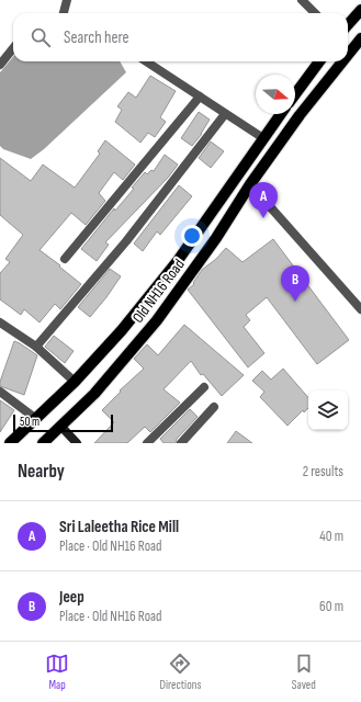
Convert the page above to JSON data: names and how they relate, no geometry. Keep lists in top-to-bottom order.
{
  "streets": {
    "main road": ["Old NH16 Road"]
  },
  "scale_bar": "50 m",
  "north": "right",
  "page": {
    "search": "Search here",
    "pins": ["A", "B"],
    "scale": "50 m",
    "heading": ["Nearby", "2 results"],
    "list": [
      {
        "mark": "A",
        "name": "Sri Laleetha Rice Mill",
        "note": "Place · Old NH16 Road",
        "value": "40 m"
      },
      {
        "mark": "B",
        "name": "Jeep",
        "note": "Place · Old NH16 Road",
        "value": "60 m"
      }
    ],
    "nav": ["Map", "Directions", "Saved"]
  }
}
